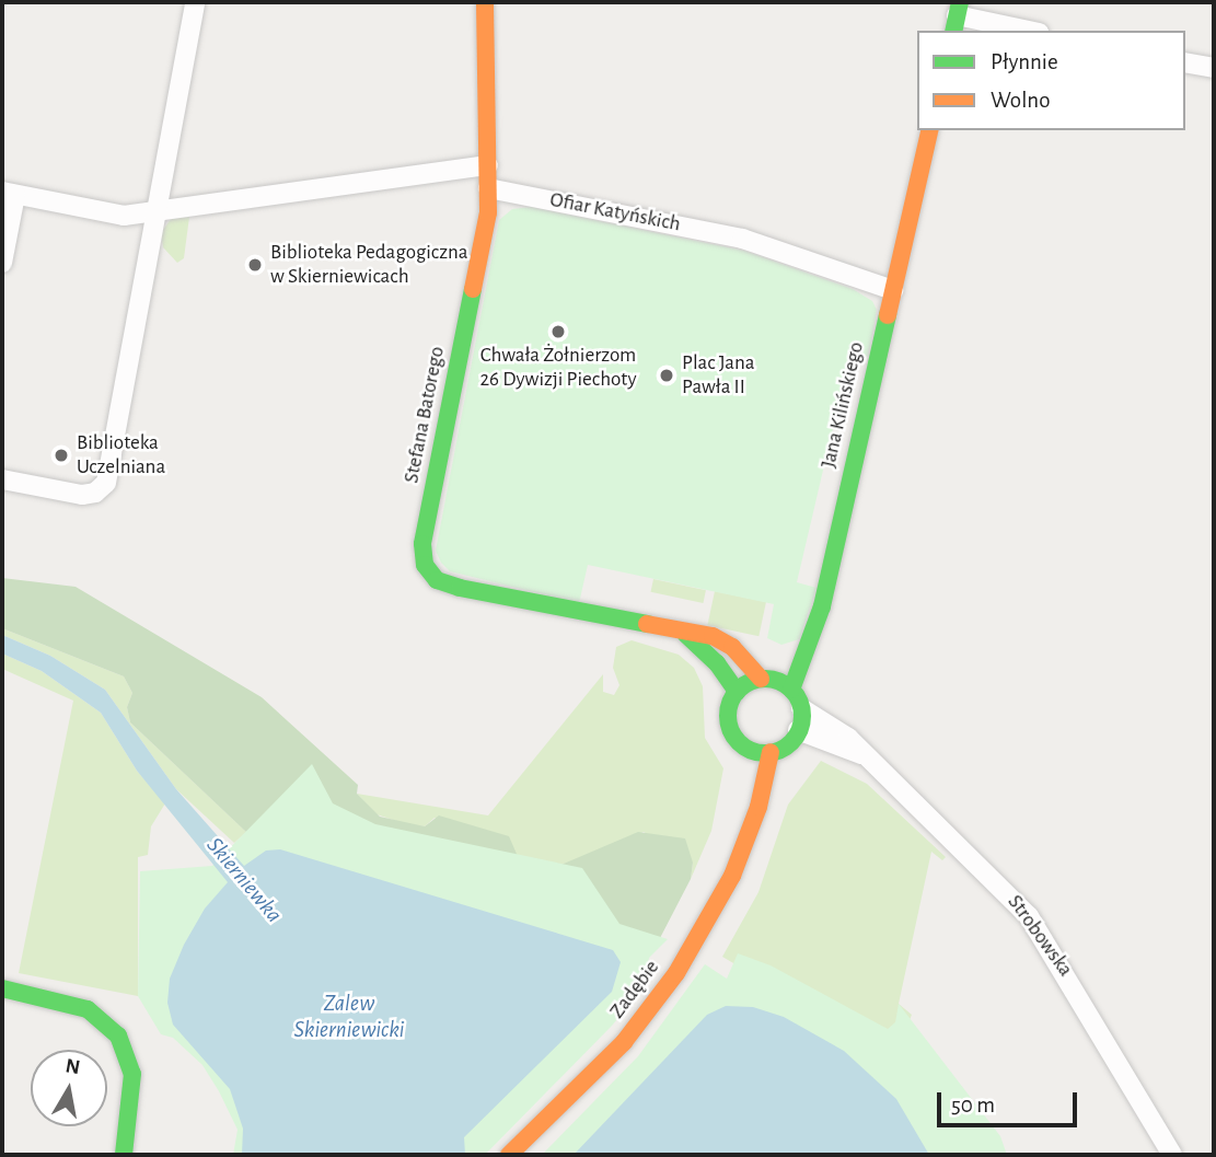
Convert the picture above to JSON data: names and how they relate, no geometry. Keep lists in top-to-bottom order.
{
  "streets": {
    "street": [
      "Ofiar Katyńskich",
      "Jana Kilińskiego",
      "Stefana Batorego",
      "Strobowska",
      "Zadębie"
    ]
  },
  "crossings": [
    ["Ofiar Katyńskich", "Jana Kilińskiego"],
    ["Ofiar Katyńskich", "Stefana Batorego"],
    ["Jana Kilińskiego", "Stefana Batorego"],
    ["Jana Kilińskiego", "Strobowska"],
    ["Jana Kilińskiego", "Zadębie"],
    ["Stefana Batorego", "Strobowska"],
    ["Stefana Batorego", "Zadębie"],
    ["Strobowska", "Zadębie"]
  ],
  "water": ["Skierniewka", "Zalew Skierniewicki"],
  "places": [
    "Biblioteka Pedagogiczna w Skierniewicach",
    "Chwała Żołnierzom 26 Dywizji Piechoty",
    "Plac Jana Pawła II",
    "Biblioteka Uczelniana"
  ],
  "legend": ["Płynnie", "Wolno"],
  "scale_bar": "50 m",
  "north": "top"
}
